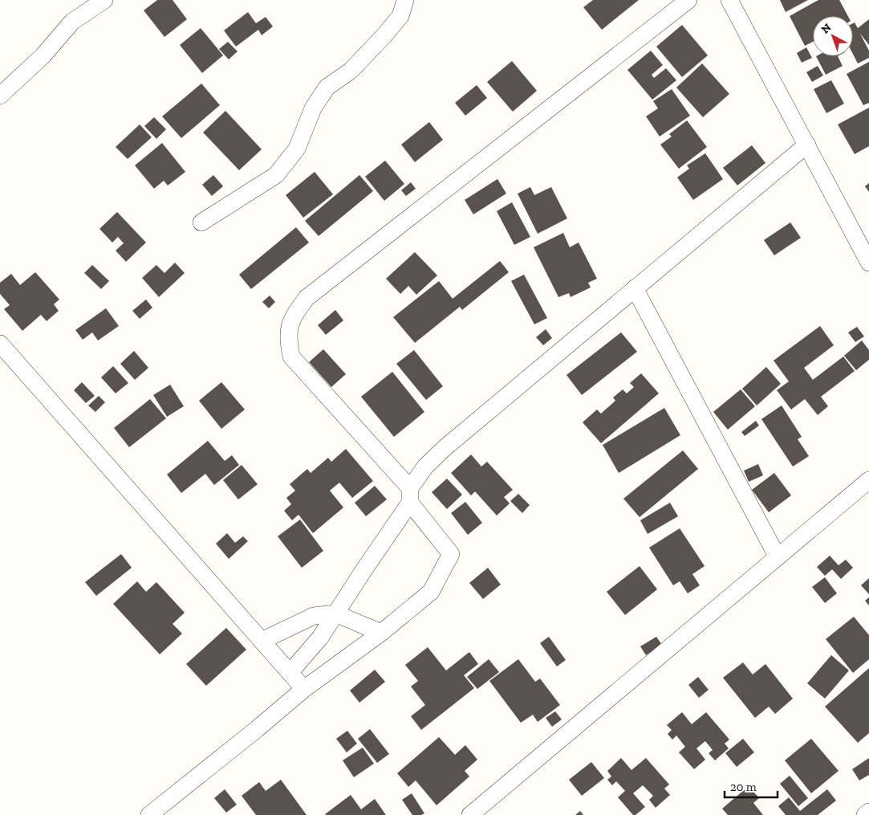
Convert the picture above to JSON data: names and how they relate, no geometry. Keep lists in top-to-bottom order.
{
  "scale_bar": "20 m",
  "north": "top left"
}
